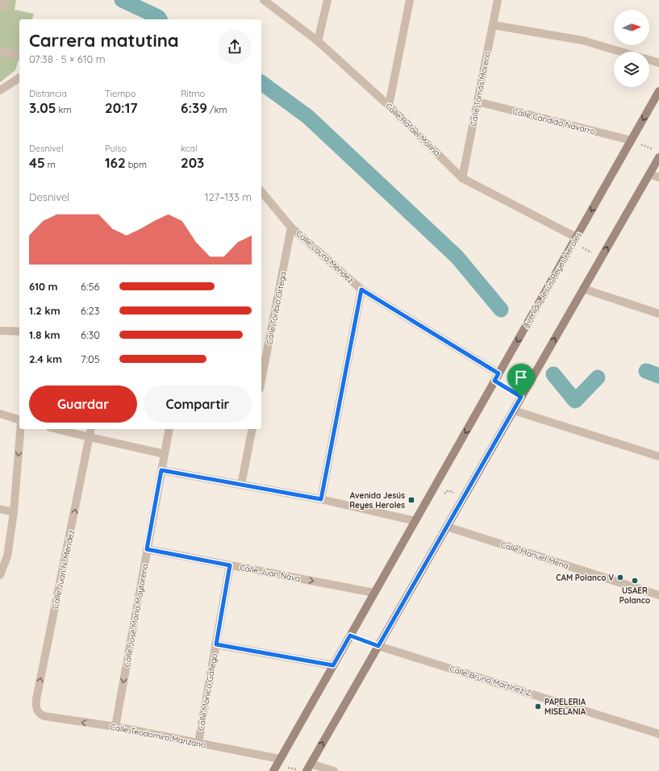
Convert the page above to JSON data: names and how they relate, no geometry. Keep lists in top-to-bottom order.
{
  "streets": {
    "street": [
      "Calle Tomás Moreno",
      "Calle Cándido Navarro",
      "Calle Rafaél Molina",
      "Calle Laura Méndez",
      "Avenida Jesús Reyes Heroles",
      "Calle Toribio Ortega",
      "Calle Manuel Mena",
      "Calle Juan N. Méndez",
      "Calle Juan Nava",
      "Calle José María Maytorena",
      "Calle Bruno Martínez Z.",
      "Calle Mónico Gallego",
      "Calle Teodomiro Manzano"
    ]
  },
  "crossings": [
    ["Calle Tomás Moreno", "Calle Cándido Navarro"],
    ["Calle Tomás Moreno", "Calle Rafaél Molina"],
    ["Calle Cándido Navarro", "Avenida Jesús Reyes Heroles"],
    ["Calle Rafaél Molina", "Avenida Jesús Reyes Heroles"],
    ["Calle Laura Méndez", "Avenida Jesús Reyes Heroles"],
    ["Calle Laura Méndez", "Calle Toribio Ortega"],
    ["Avenida Jesús Reyes Heroles", "Calle Juan Nava"],
    ["Avenida Jesús Reyes Heroles", "Calle Teodomiro Manzano"],
    ["Calle Juan N. Méndez", "Calle Teodomiro Manzano"],
    ["Calle Juan Nava", "Calle José María Maytorena"],
    ["Calle Juan Nava", "Calle Mónico Gallego"],
    ["Calle José María Maytorena", "Calle Teodomiro Manzano"],
    ["Calle Mónico Gallego", "Calle Teodomiro Manzano"]
  ],
  "one_way": ["Calle Juan Nava", "Calle José María Maytorena"],
  "places": {
    "transit": ["Avenida Jesús Reyes Heroles"],
    "other": ["CAM Polanco V", "USAER Polanco", "PAPELERIA MISELANIA"]
  },
  "north": "right",
  "page": {
    "heading": ["Carrera matutina", "07:38 · 5 × 610 m"],
    "stats": [
      ["Distancia", "3.05 km"],
      ["Tiempo", "20:17"],
      ["Ritmo", "6:39 /km"],
      ["Desnivel", "45 m"],
      ["Pulso", "162 bpm"],
      ["kcal", "203"]
    ],
    "chart": ["Desnivel", "127–133 m"],
    "list": [
      {
        "name": "610 m",
        "note": "6:56"
      },
      {
        "name": "1.2 km",
        "note": "6:23"
      },
      {
        "name": "1.8 km",
        "note": "6:30"
      },
      {
        "name": "2.4 km",
        "note": "7:05"
      }
    ],
    "buttons": ["Guardar", "Compartir"]
  }
}
